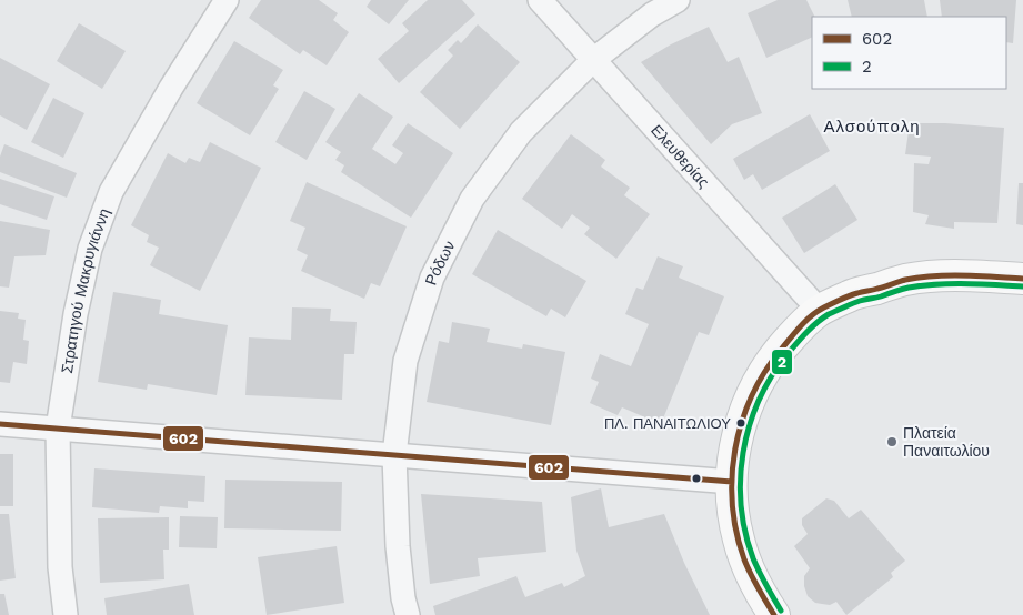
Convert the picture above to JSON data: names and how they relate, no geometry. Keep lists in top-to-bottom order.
{
  "streets": {
    "street": ["Ελευθερίας", "Ρόδων", "Στρατηγού Μακρυγιάννη"]
  },
  "crossings": [
    ["Ελευθερίας", "Ρόδων"]
  ],
  "districts": ["Αλσούπολη"],
  "places": ["ΠΛ. ΠΑΝΑΙΤΩΛΙΟΥ", "Πλατεία Παναιτωλίου"],
  "lines": ["transit line 602", "transit line 2"],
  "legend": ["602", "2"]
}
